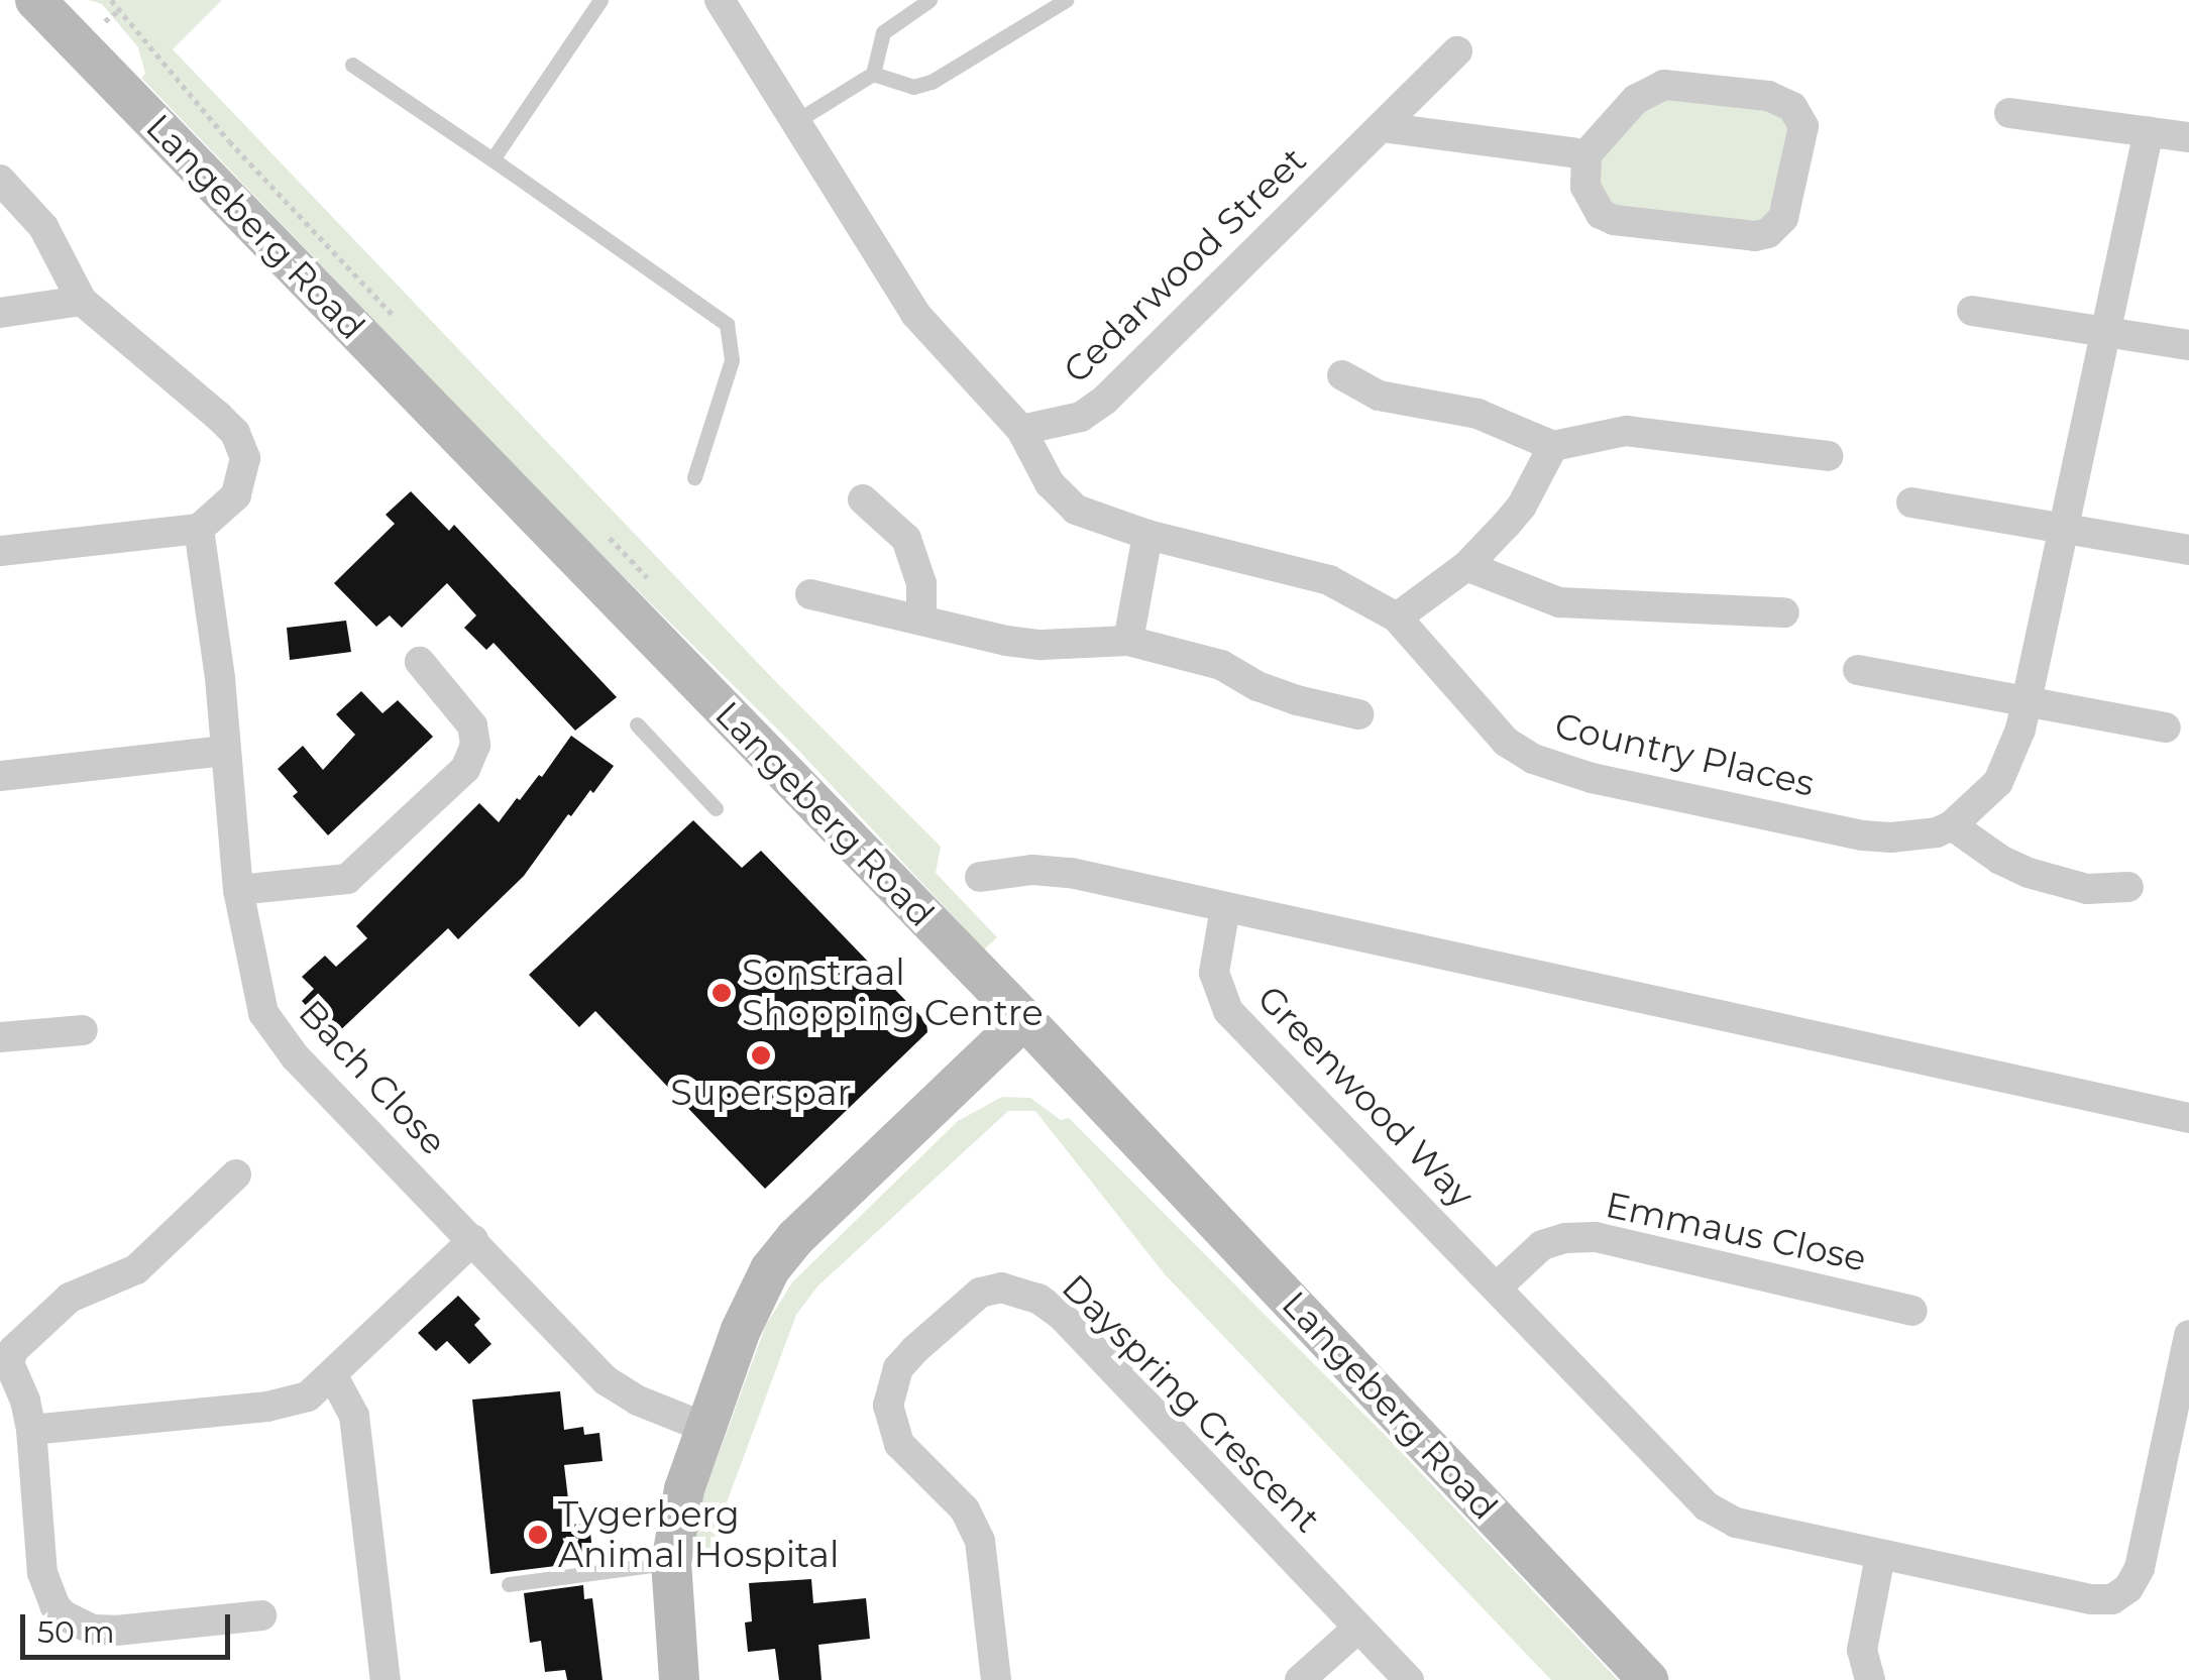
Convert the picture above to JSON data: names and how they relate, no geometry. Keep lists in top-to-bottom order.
{
  "streets": {
    "main road": ["Langeberg Road"],
    "street": [
      "Cedarwood Street",
      "Country Places",
      "Bach Close",
      "Greenwood Way",
      "Emmaus Close",
      "Dayspring Crescent"
    ]
  },
  "crossings": [
    ["Cedarwood Street", "Country Places"],
    ["Greenwood Way", "Emmaus Close"]
  ],
  "places": ["Sonstraal Shopping Centre", "Superspar", "Tygerberg Animal Hospital"],
  "scale_bar": "50 m"
}
